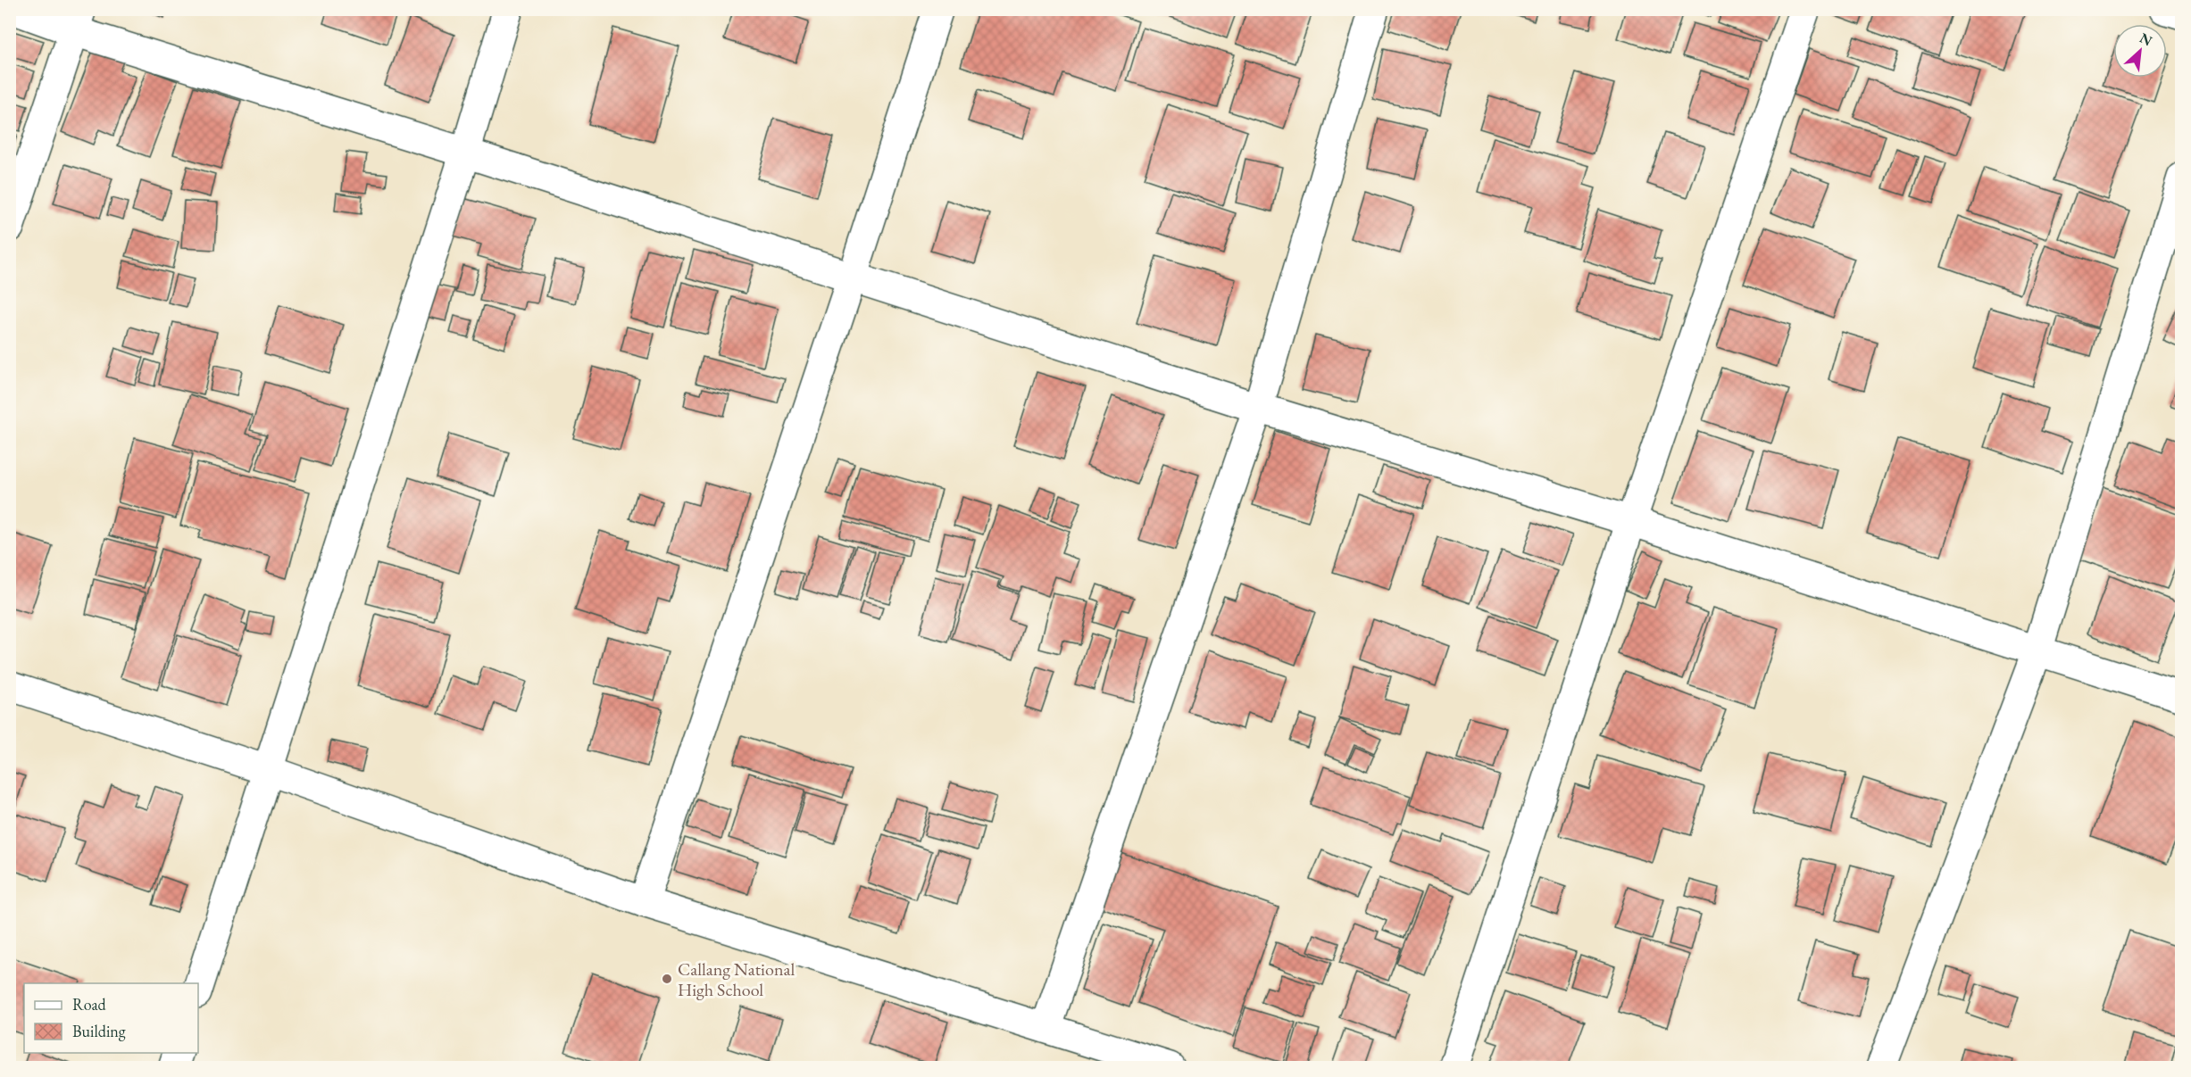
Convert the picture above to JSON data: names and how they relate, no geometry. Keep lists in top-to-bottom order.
{
  "places": ["Callang National High School"],
  "legend": ["Road", "Building"],
  "north": "top right"
}
